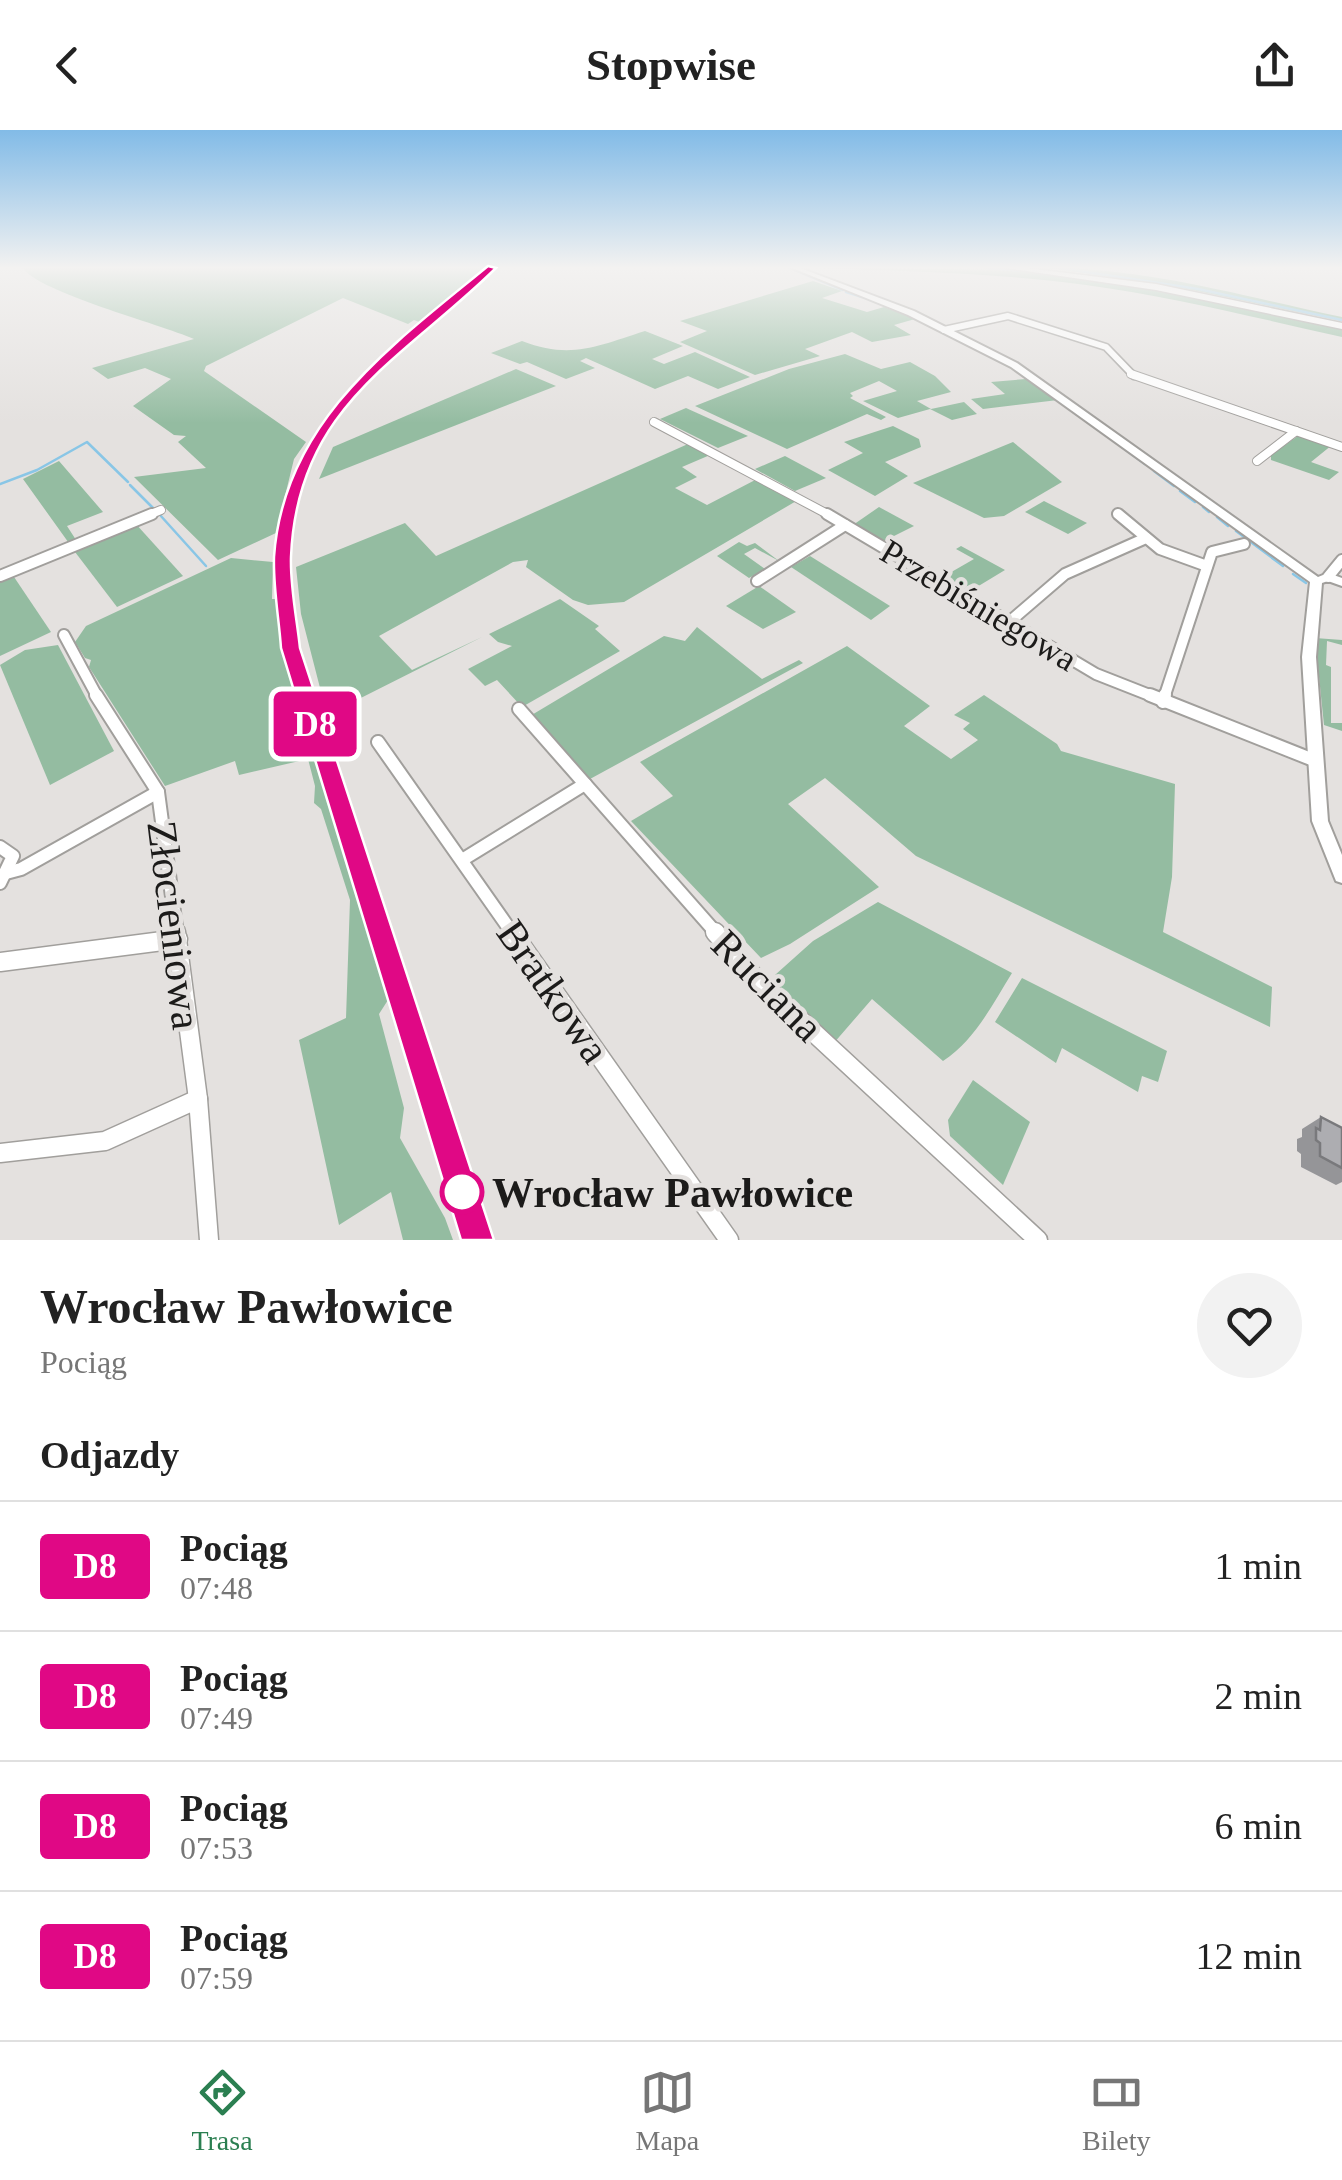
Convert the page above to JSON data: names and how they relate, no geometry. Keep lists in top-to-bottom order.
{
  "streets": {
    "street": [
      "Przebiśniegowa",
      "Złocieniowa",
      "Ruciana",
      "Bratkowa"
    ]
  },
  "places": ["Wrocław Pawłowice"],
  "page": {
    "header": "Stopwise",
    "on_map": "D8",
    "heading": [
      ["Wrocław Pawłowice", "Pociąg"],
      "Odjazdy"
    ],
    "list": [
      {
        "mark": "D8",
        "name": "Pociąg",
        "note": "07:48",
        "value": "1 min"
      },
      {
        "mark": "D8",
        "name": "Pociąg",
        "note": "07:49",
        "value": "2 min"
      },
      {
        "mark": "D8",
        "name": "Pociąg",
        "note": "07:53",
        "value": "6 min"
      },
      {
        "mark": "D8",
        "name": "Pociąg",
        "note": "07:59",
        "value": "12 min"
      }
    ],
    "tabs": ["Trasa", "Mapa", "Bilety"]
  }
}
